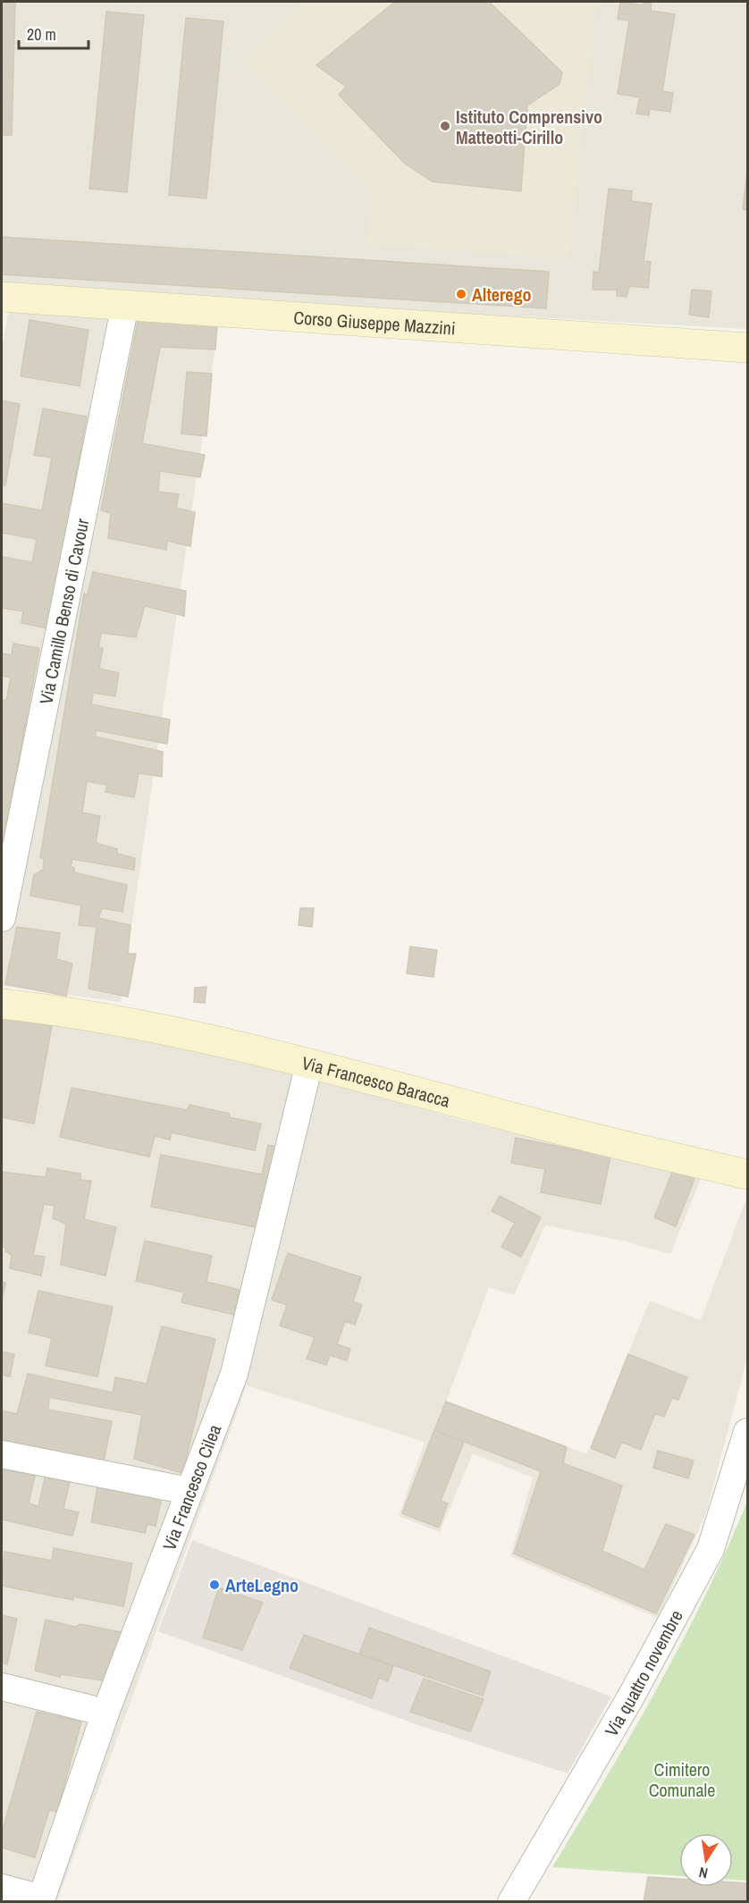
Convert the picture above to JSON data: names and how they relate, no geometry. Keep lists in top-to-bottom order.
{
  "streets": {
    "street": [
      "Corso Giuseppe Mazzini",
      "Via Camillo Benso di Cavour",
      "Via Francesco Baracca",
      "Via Francesco Cilea",
      "Via quattro novembre"
    ]
  },
  "crossings": [
    ["Corso Giuseppe Mazzini", "Via Camillo Benso di Cavour"],
    ["Via Francesco Baracca", "Via Francesco Cilea"]
  ],
  "parks": ["Cimitero Comunale"],
  "places": ["Istituto Comprensivo Matteotti-Cirillo", "Alterego", "ArteLegno"],
  "scale_bar": "20 m",
  "north": "bottom"
}
